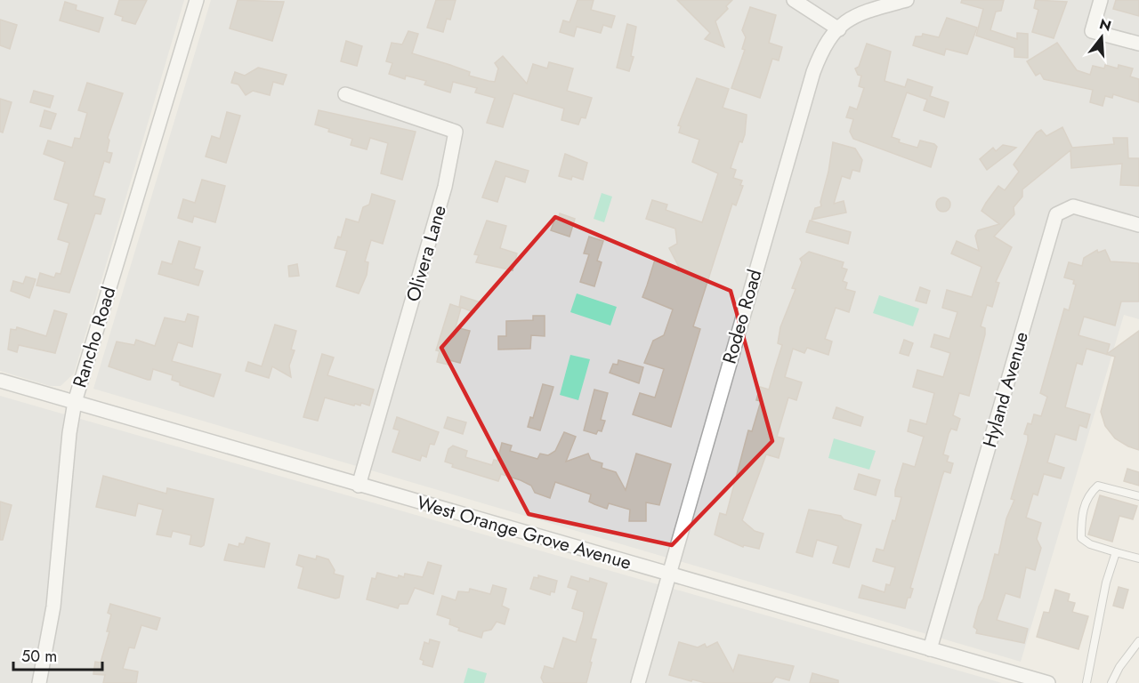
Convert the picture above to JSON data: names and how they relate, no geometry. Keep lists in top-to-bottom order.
{
  "streets": {
    "street": [
      "Olivera Lane",
      "Rodeo Road",
      "Rancho Road",
      "Hyland Avenue",
      "West Orange Grove Avenue"
    ]
  },
  "crossings": [
    ["Olivera Lane", "West Orange Grove Avenue"],
    ["Rodeo Road", "West Orange Grove Avenue"],
    ["Rancho Road", "West Orange Grove Avenue"],
    ["Hyland Avenue", "West Orange Grove Avenue"]
  ],
  "scale_bar": "50 m",
  "north": "top"
}
